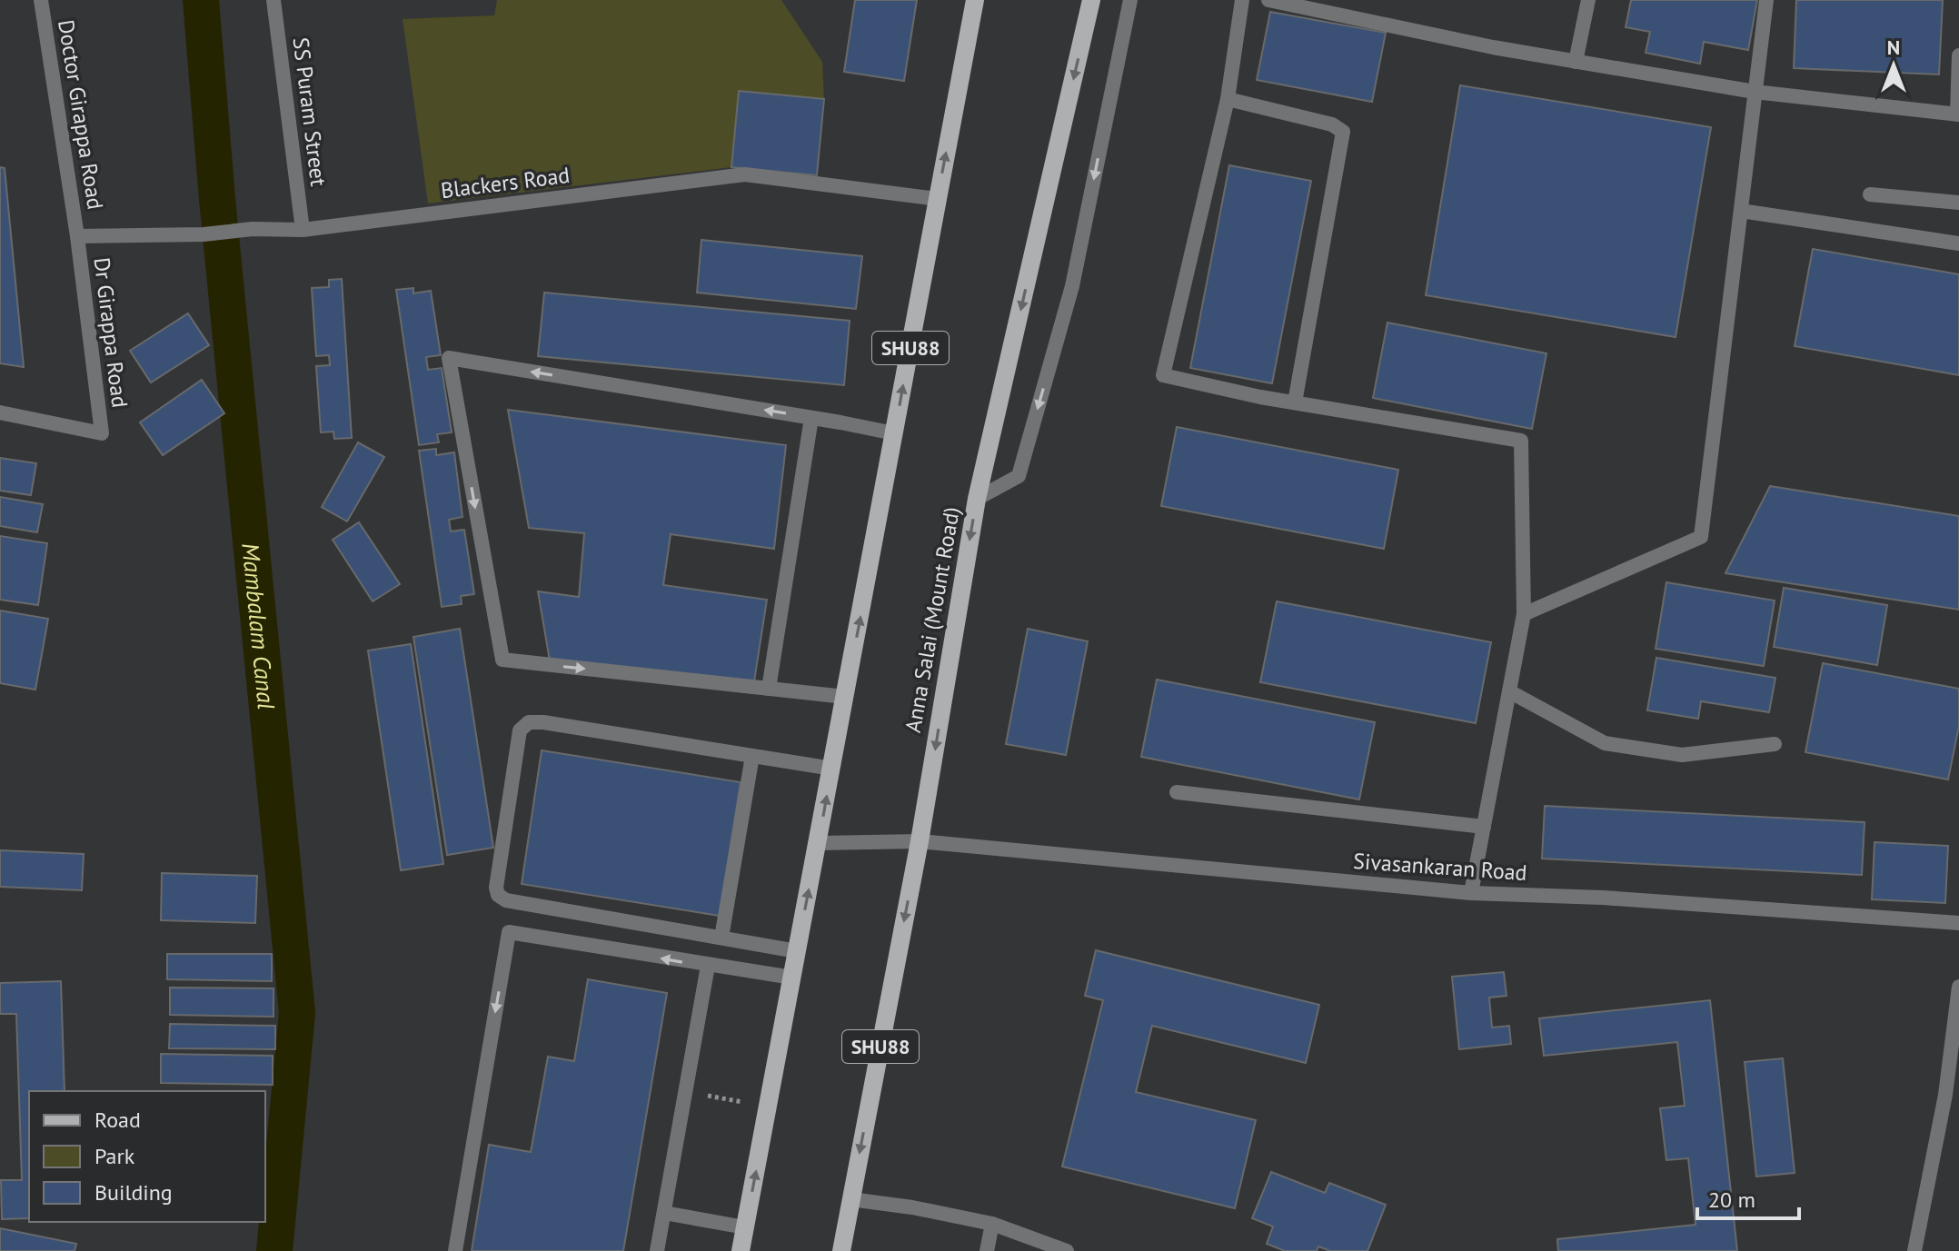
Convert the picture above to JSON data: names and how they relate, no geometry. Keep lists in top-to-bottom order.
{
  "streets": {
    "main road": ["SHU88", "Anna Salai (Mount Road)"],
    "street": [
      "SS Puram Street",
      "Doctor Girappa Road",
      "Blackers Road",
      "Dr Girappa Road",
      "Sivasankaran Road"
    ]
  },
  "crossings": [
    ["SS Puram Street", "Blackers Road"],
    ["Doctor Girappa Road", "Blackers Road"],
    ["Doctor Girappa Road", "Dr Girappa Road"],
    ["Blackers Road", "Dr Girappa Road"],
    ["Blackers Road", "SHU88"],
    ["SHU88", "Sivasankaran Road"],
    ["Anna Salai (Mount Road)", "Sivasankaran Road"]
  ],
  "water": ["Mambalam Canal"],
  "legend": ["Road", "Park", "Building"],
  "scale_bar": "20 m",
  "north": "top"
}
